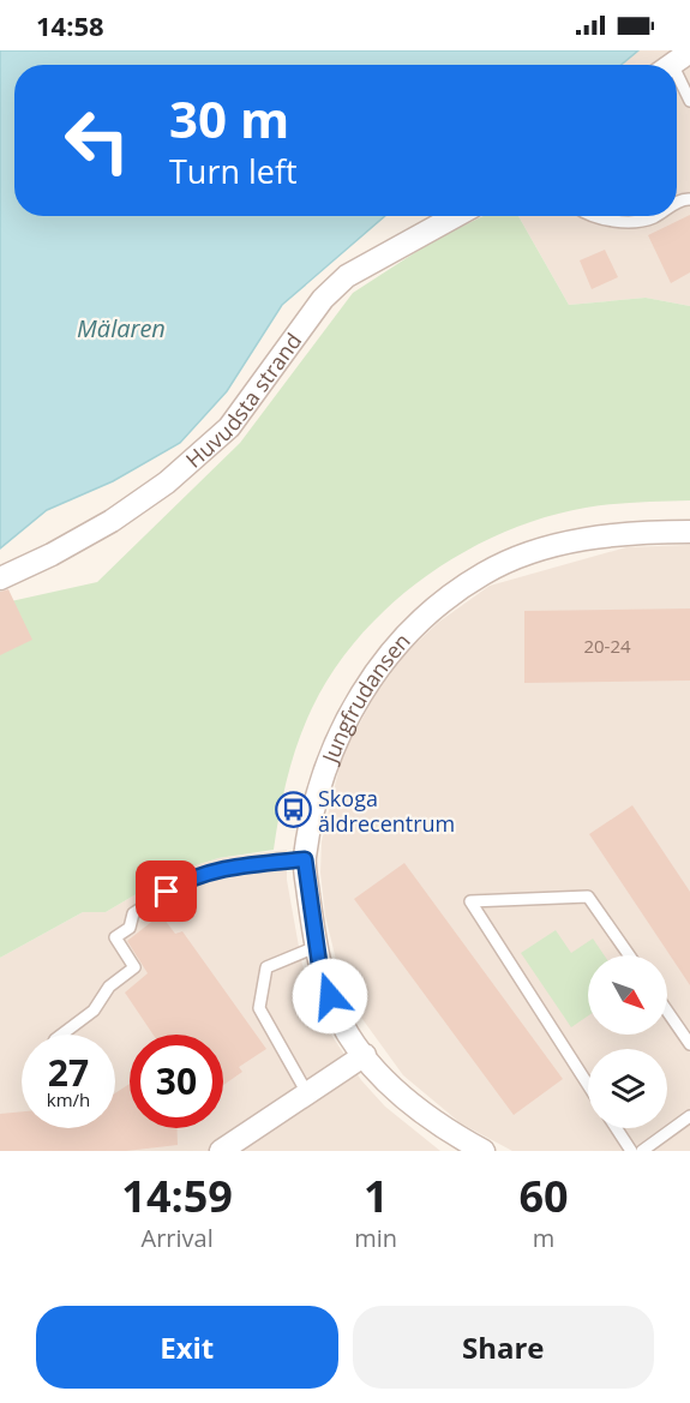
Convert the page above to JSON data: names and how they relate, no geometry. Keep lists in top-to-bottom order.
{
  "streets": {
    "street": ["Huvudsta strand", "Jungfrudansen"]
  },
  "water": ["Mälaren"],
  "places": {
    "bus stop": ["Skoga äldrecentrum"]
  },
  "house_numbers": ["20-24"],
  "north": "bottom right",
  "page": {
    "status": "14:58",
    "turn": ["30 m", "Turn left"],
    "speed": "27 km/h",
    "limit": "30",
    "eta": [
      "14:59",
      "Arrival",
      "1",
      "min",
      "60",
      "m"
    ],
    "buttons": ["Exit", "Share"]
  }
}
